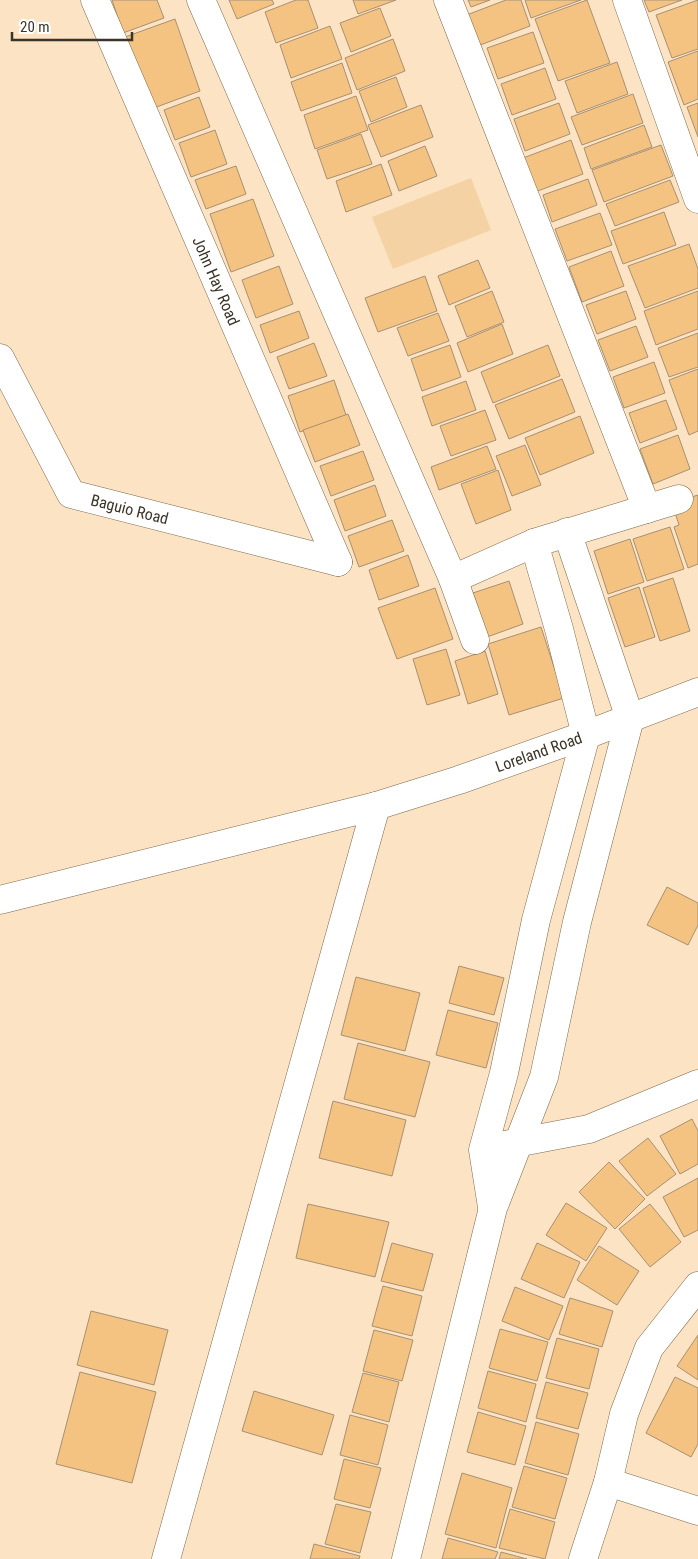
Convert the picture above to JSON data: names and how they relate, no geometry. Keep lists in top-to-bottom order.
{
  "streets": {
    "street": ["John Hay Road", "Baguio Road", "Loreland Road"]
  },
  "crossings": [
    ["John Hay Road", "Baguio Road"]
  ],
  "scale_bar": "20 m"
}
